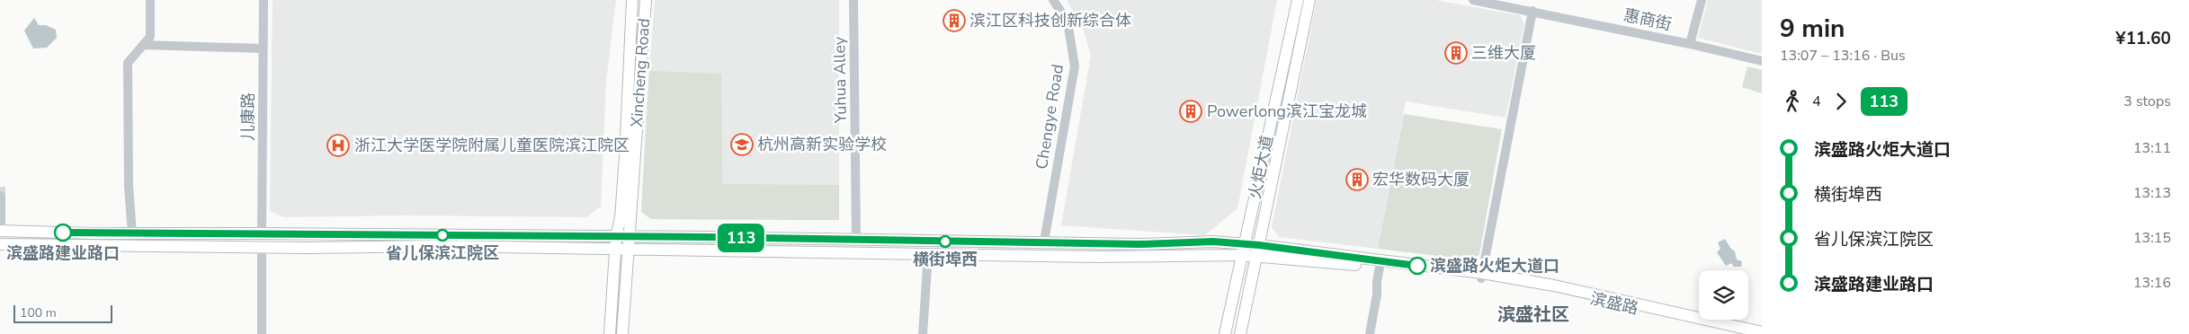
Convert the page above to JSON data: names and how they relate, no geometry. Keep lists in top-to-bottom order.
{
  "streets": {
    "main road": ["Xincheng Road", "火炬大道", "滨盛路"],
    "street": [
      "惠商街",
      "Yuhua Alley",
      "儿康路",
      "Chengye Road"
    ]
  },
  "crossings": [
    ["Xincheng Road", "滨盛路"],
    ["火炬大道", "滨盛路"]
  ],
  "districts": ["滨盛社区"],
  "places": {
    "building": [
      "滨江区科技创新综合体",
      "三维大厦",
      "Powerlong滨江宝龙城",
      "宏华数码大厦"
    ],
    "school or university": ["杭州高新实验学校"],
    "hospital": ["浙江大学医学院附属儿童医院滨江院区"],
    "other": [
      "滨盛路建业路口",
      "省儿保滨江院区",
      "横街埠西",
      "滨盛路火炬大道口"
    ]
  },
  "lines": ["bus line 113"],
  "scale_bar": "100 m",
  "page": {
    "on_map": "113",
    "heading": ["9 min", "13:07 – 13:16 · Bus", "¥11.60"],
    "legs": ["4", "113", "3 stops"],
    "list": [
      {
        "name": "滨盛路火炬大道口",
        "value": "13:11"
      },
      {
        "name": "横街埠西",
        "value": "13:13"
      },
      {
        "name": "省儿保滨江院区",
        "value": "13:15"
      },
      {
        "name": "滨盛路建业路口",
        "value": "13:16"
      }
    ],
    "scale": "100 m"
  }
}
